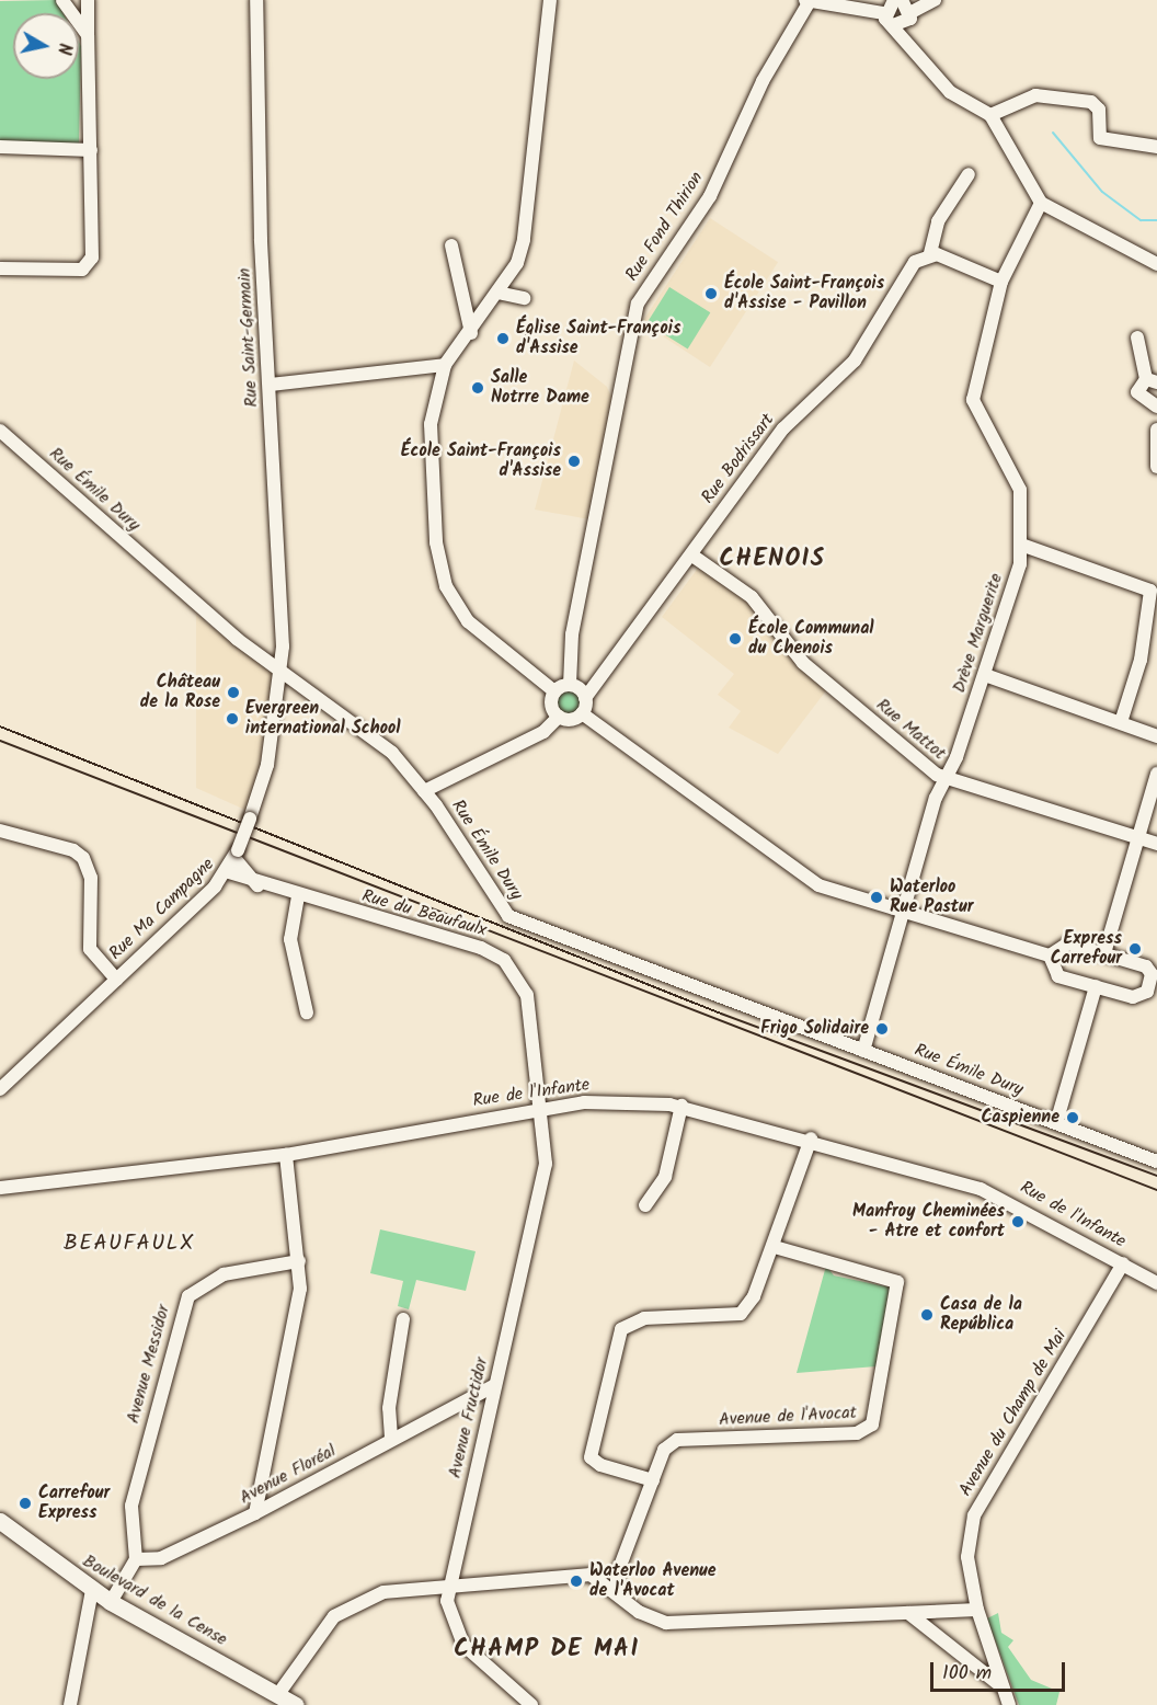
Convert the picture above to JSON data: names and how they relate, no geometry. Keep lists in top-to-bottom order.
{
  "streets": {
    "main road": ["Boulevard de la Cense"],
    "street": [
      "Rue Fond Thirion",
      "Rue Saint-Germain",
      "Rue Bodrissart",
      "Rue Émile Dury",
      "Drève Marguerite",
      "Rue Mattot",
      "Rue Ma Campagne",
      "Rue du Beaufaulx",
      "Rue de l'Infante",
      "Avenue Messidor",
      "Avenue du Champ de Mai",
      "Avenue de l'Avocat",
      "Avenue Fructidor",
      "Avenue Floréal"
    ]
  },
  "crossings": [
    ["Rue Fond Thirion", "Rue Bodrissart"],
    ["Rue Saint-Germain", "Rue Émile Dury"],
    ["Rue Saint-Germain", "Rue Ma Campagne"],
    ["Rue Bodrissart", "Rue Mattot"],
    ["Rue Émile Dury", "Drève Marguerite"],
    ["Rue Émile Dury", "Rue Ma Campagne"],
    ["Drève Marguerite", "Rue Mattot"],
    ["Rue Ma Campagne", "Rue du Beaufaulx"],
    ["Rue du Beaufaulx", "Rue de l'Infante"],
    ["Rue du Beaufaulx", "Avenue Fructidor"],
    ["Rue de l'Infante", "Avenue du Champ de Mai"],
    ["Rue de l'Infante", "Avenue Fructidor"],
    ["Avenue Messidor", "Avenue Floréal"],
    ["Avenue Fructidor", "Avenue Floréal"]
  ],
  "districts": ["CHENOIS", "BEAUFAULX", "CHAMP DE MAI"],
  "places": [
    "École Saint-François d'Assise - Pavillon",
    "Église Saint-François d'Assise",
    "Salle Notrre Dame",
    "École Saint-François d'Assise",
    "École Communal du Chenois",
    "Château de la Rose",
    "Evergreen international School",
    "Waterloo Rue Pastur",
    "Express Carrefour",
    "Frigo Solidaire",
    "Caspienne",
    "Manfroy Cheminées - Atre et confort",
    "Casa de la República",
    "Carrefour Express",
    "Waterloo Avenue de l'Avocat"
  ],
  "scale_bar": "100 m",
  "north": "right"
}
